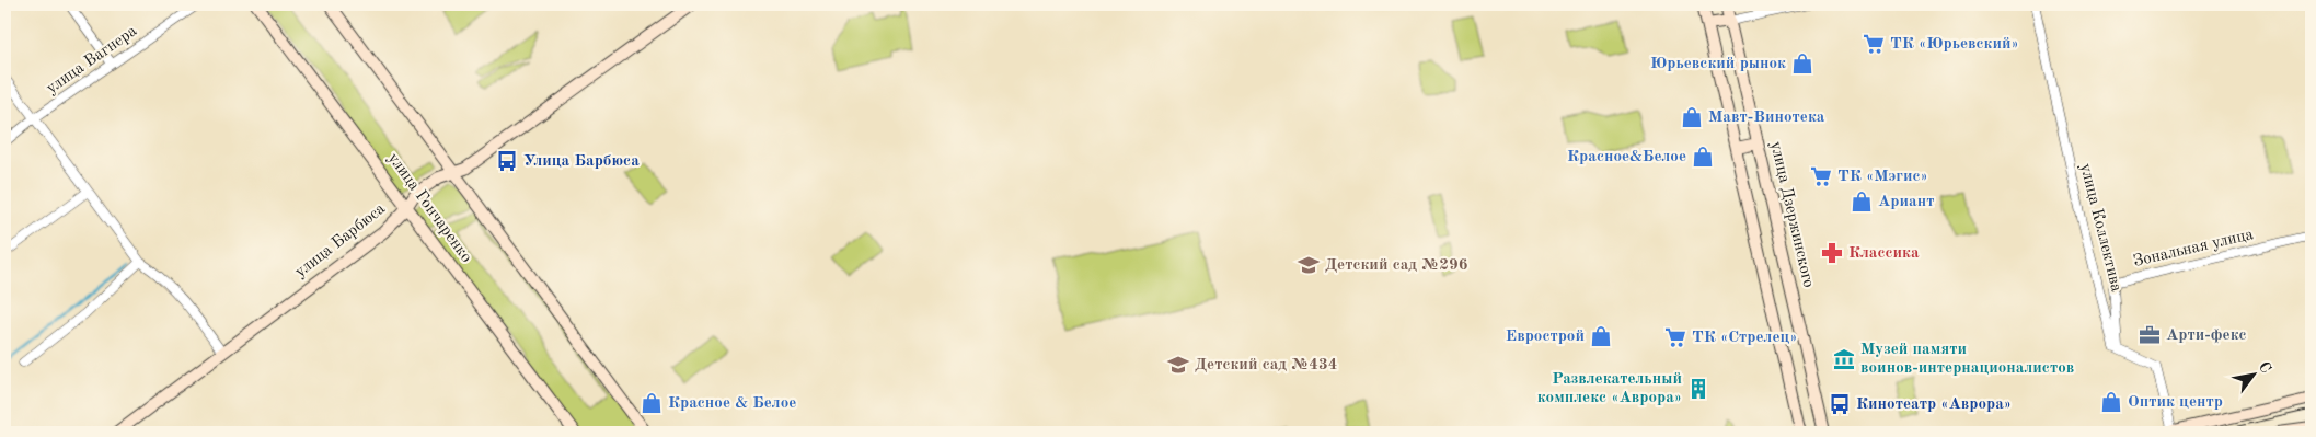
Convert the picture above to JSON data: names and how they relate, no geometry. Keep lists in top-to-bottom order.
{
  "streets": {
    "street": [
      "улица Вагнера",
      "улица Гончаренко",
      "улица Дзержинского",
      "улица Коллектива",
      "улица Барбюса",
      "Зональная улица"
    ]
  },
  "crossings": [
    ["улица Гончаренко", "улица Барбюса"],
    ["улица Коллектива", "Зональная улица"]
  ],
  "places": {
    "supermarket": ["ТК «Юрьевский»", "ТК «Мэгис»", "ТК «Стрелец»"],
    "shop": [
      "Юрьевский рынок",
      "Мавт-Винотека",
      "Красное&Белое",
      "Ариант",
      "Еврострой",
      "Оптик центр",
      "Красное & Белое"
    ],
    "bus stop": ["Улица Барбюса", "Кинотеатр «Аврора»"],
    "pharmacy": ["Классика"],
    "school or university": ["Детский сад №296", "Детский сад №434"],
    "office": ["Арти-фекс"],
    "museum": ["Музей памяти воинов-интернационалистов"],
    "building": ["Развлекательный комплекс «Аврора»"]
  },
  "north": "top right"
}
